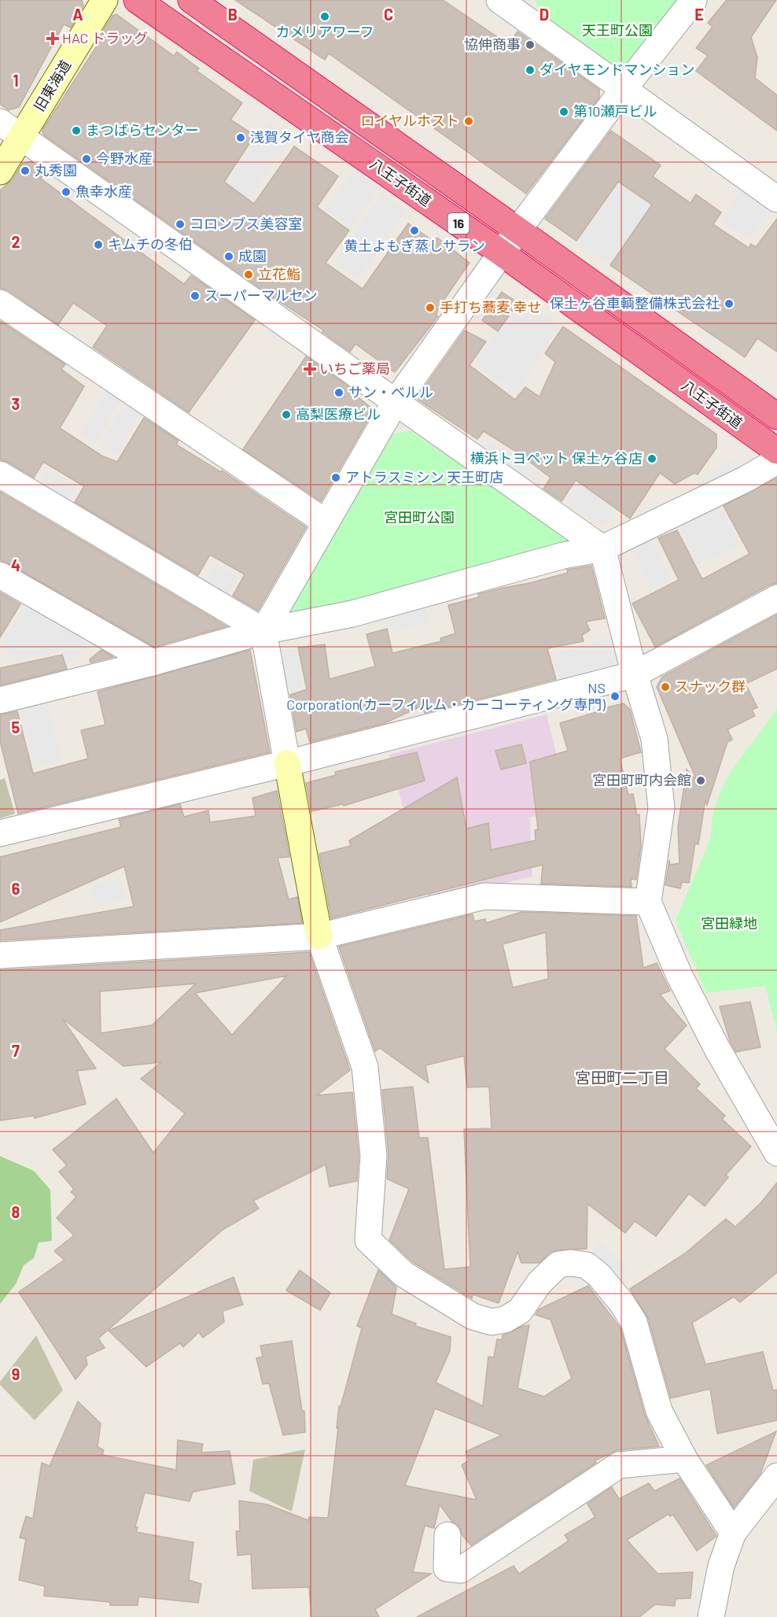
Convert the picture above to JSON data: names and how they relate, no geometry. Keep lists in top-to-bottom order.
{
  "streets": {
    "highway": ["八王子街道", "16"],
    "street": ["旧東海道"]
  },
  "districts": ["宮田町二丁目"],
  "parks": ["天王町公園", "宮田町公園", "宮田緑地"],
  "places": {
    "other": [
      "カメリアワーフ",
      "協伸商事",
      "ダイヤモンドマンション",
      "第10瀬戸ビル",
      "ロイヤルホスト",
      "まつばらセンター",
      "浅賀タイヤ商会",
      "今野水産",
      "丸秀園",
      "魚幸水産",
      "コロンブス美容室",
      "黄土よもぎ蒸しサラン",
      "キムチの冬伯",
      "成園",
      "立花鮨",
      "スーパーマルセン",
      "保土ヶ谷車輌整備株式会社",
      "手打ち蕎麦 幸せ",
      "サン・ベルル",
      "高梨医療ビル",
      "横浜トヨペット 保土ヶ谷店",
      "アトラスミシン 天王町店",
      "スナック群",
      "NS Corporation(カーフィルム・カーコーティング専門)",
      "宮田町町内会館"
    ],
    "health": ["HAC ドラッグ", "いちご薬局"]
  },
  "grid": {
    "columns": [
      "A",
      "B",
      "C",
      "D",
      "E"
    ],
    "rows": [
      "1",
      "2",
      "3",
      "4",
      "5",
      "6",
      "7",
      "8",
      "9"
    ]
  }
}
